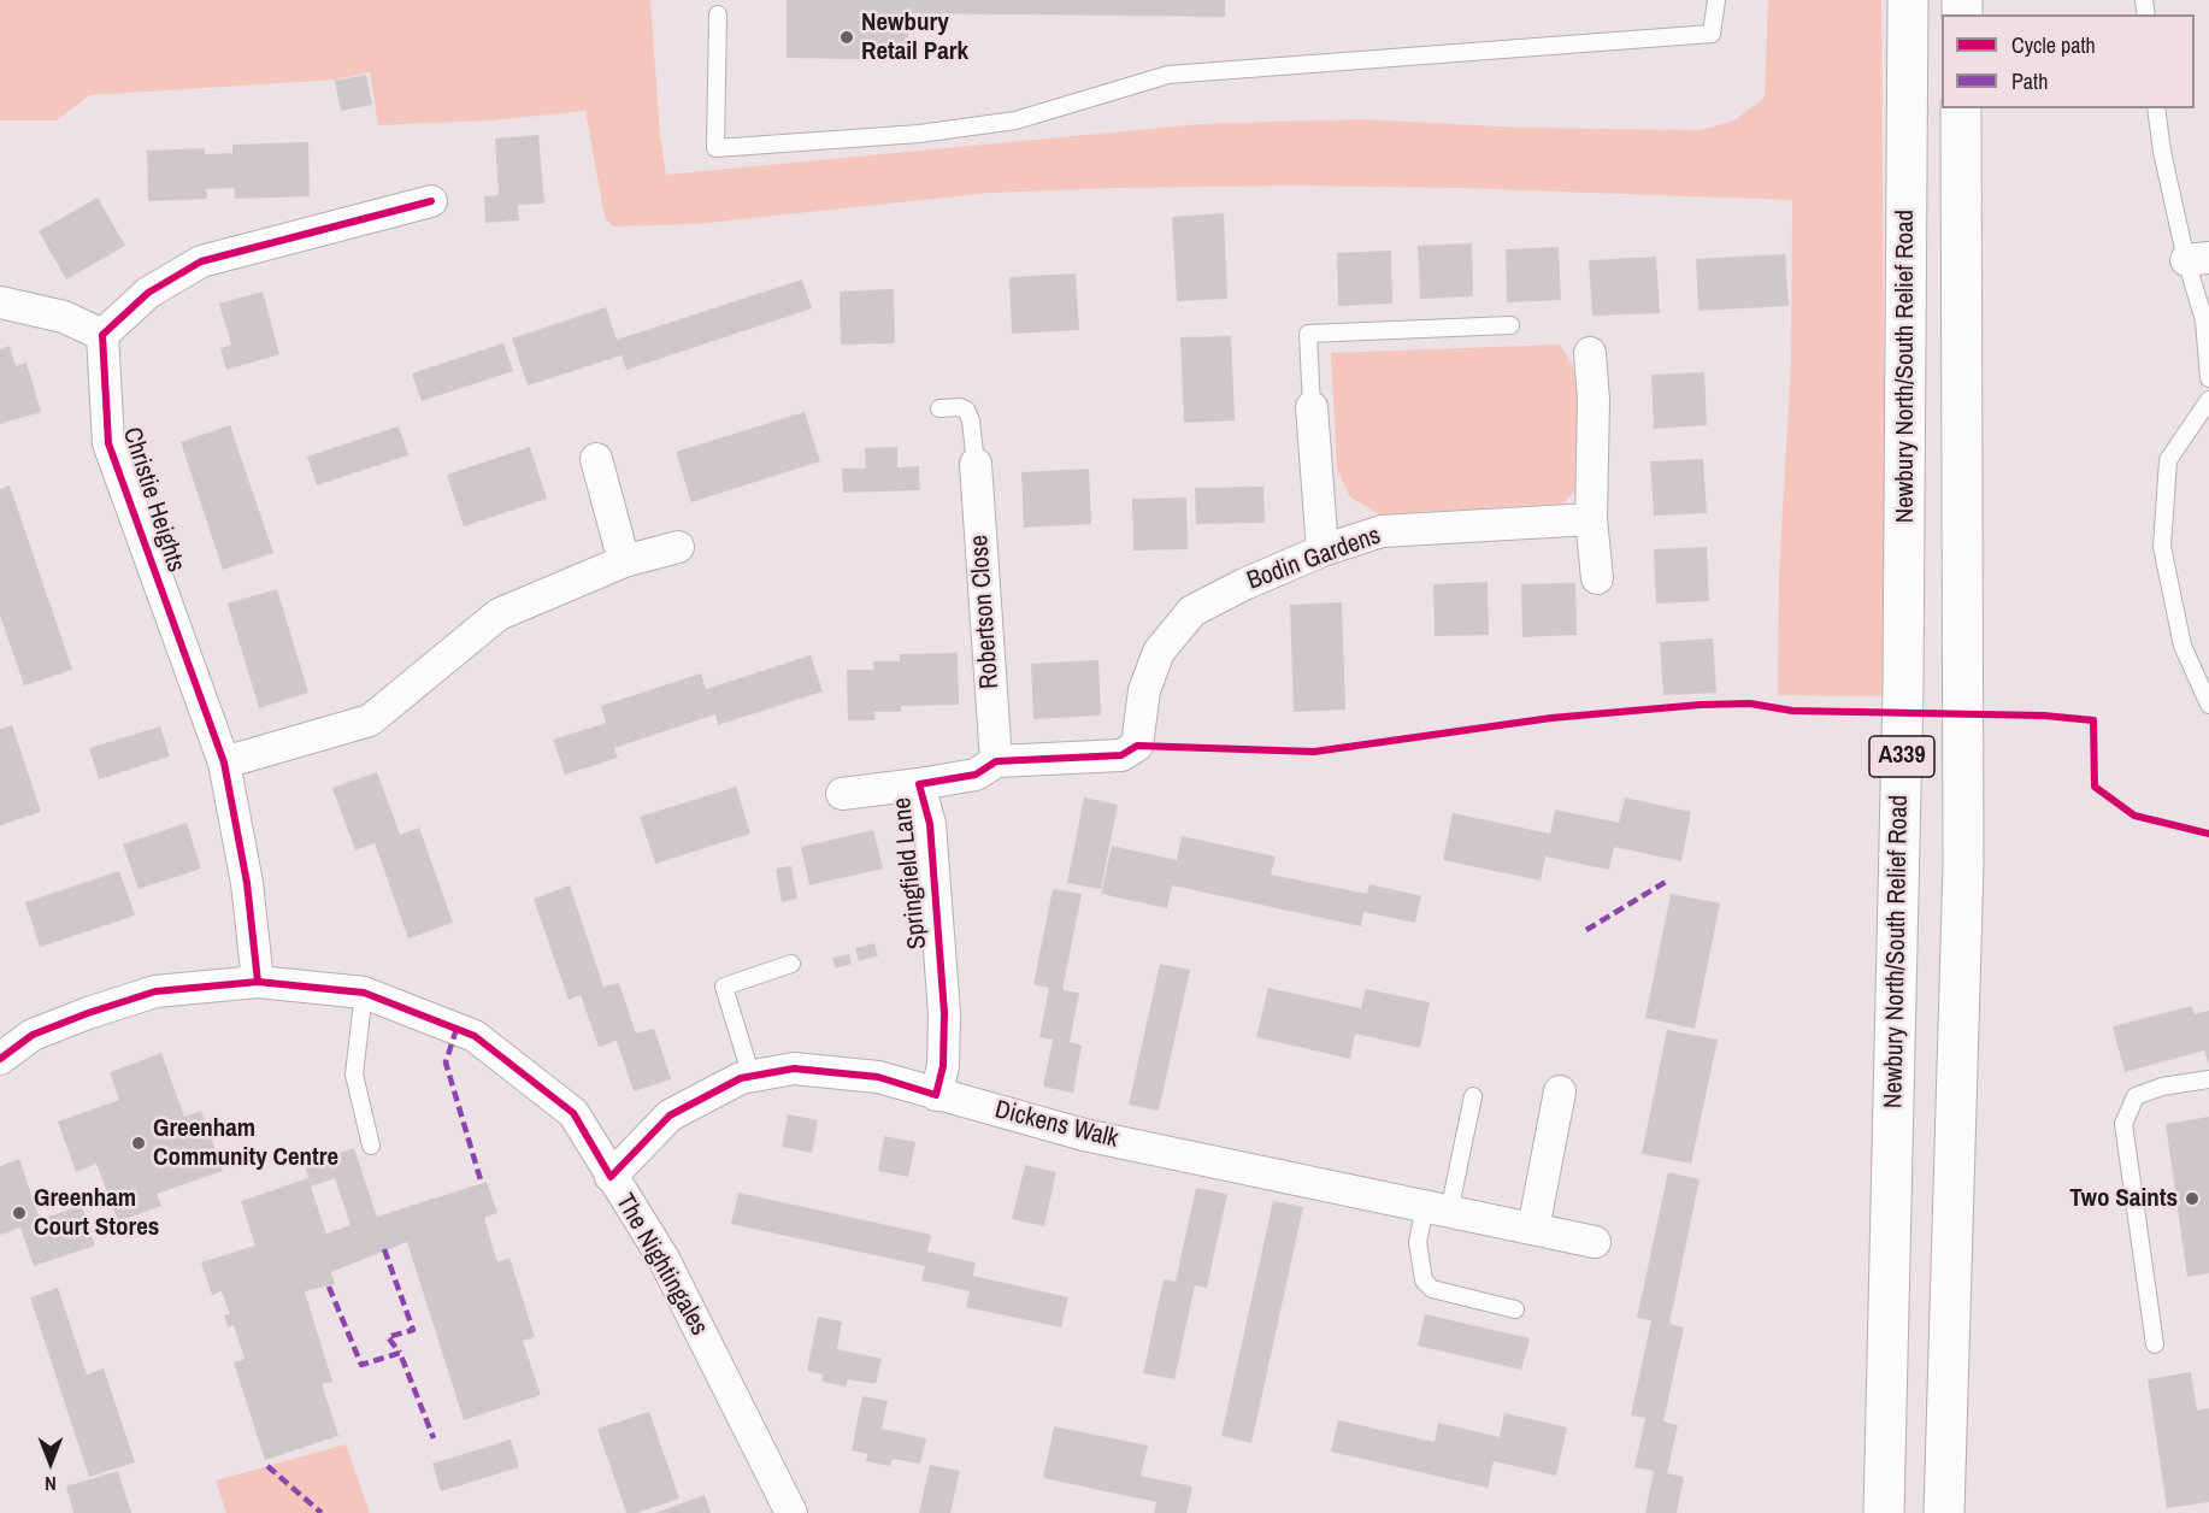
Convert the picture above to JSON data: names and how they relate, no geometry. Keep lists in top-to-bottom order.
{
  "streets": {
    "highway": ["Newbury North/South Relief Road", "A339"],
    "street": [
      "Christie Heights",
      "Bodin Gardens",
      "Robertson Close",
      "Springfield Lane",
      "Dickens Walk",
      "The Nightingales"
    ]
  },
  "crossings": [
    ["Christie Heights", "The Nightingales"],
    ["Bodin Gardens", "Springfield Lane"],
    ["Robertson Close", "Springfield Lane"],
    ["Springfield Lane", "Dickens Walk"],
    ["Dickens Walk", "The Nightingales"]
  ],
  "places": [
    "Newbury Retail Park",
    "Greenham Community Centre",
    "Two Saints",
    "Greenham Court Stores"
  ],
  "legend": ["Cycle path", "Path"],
  "north": "bottom"
}
